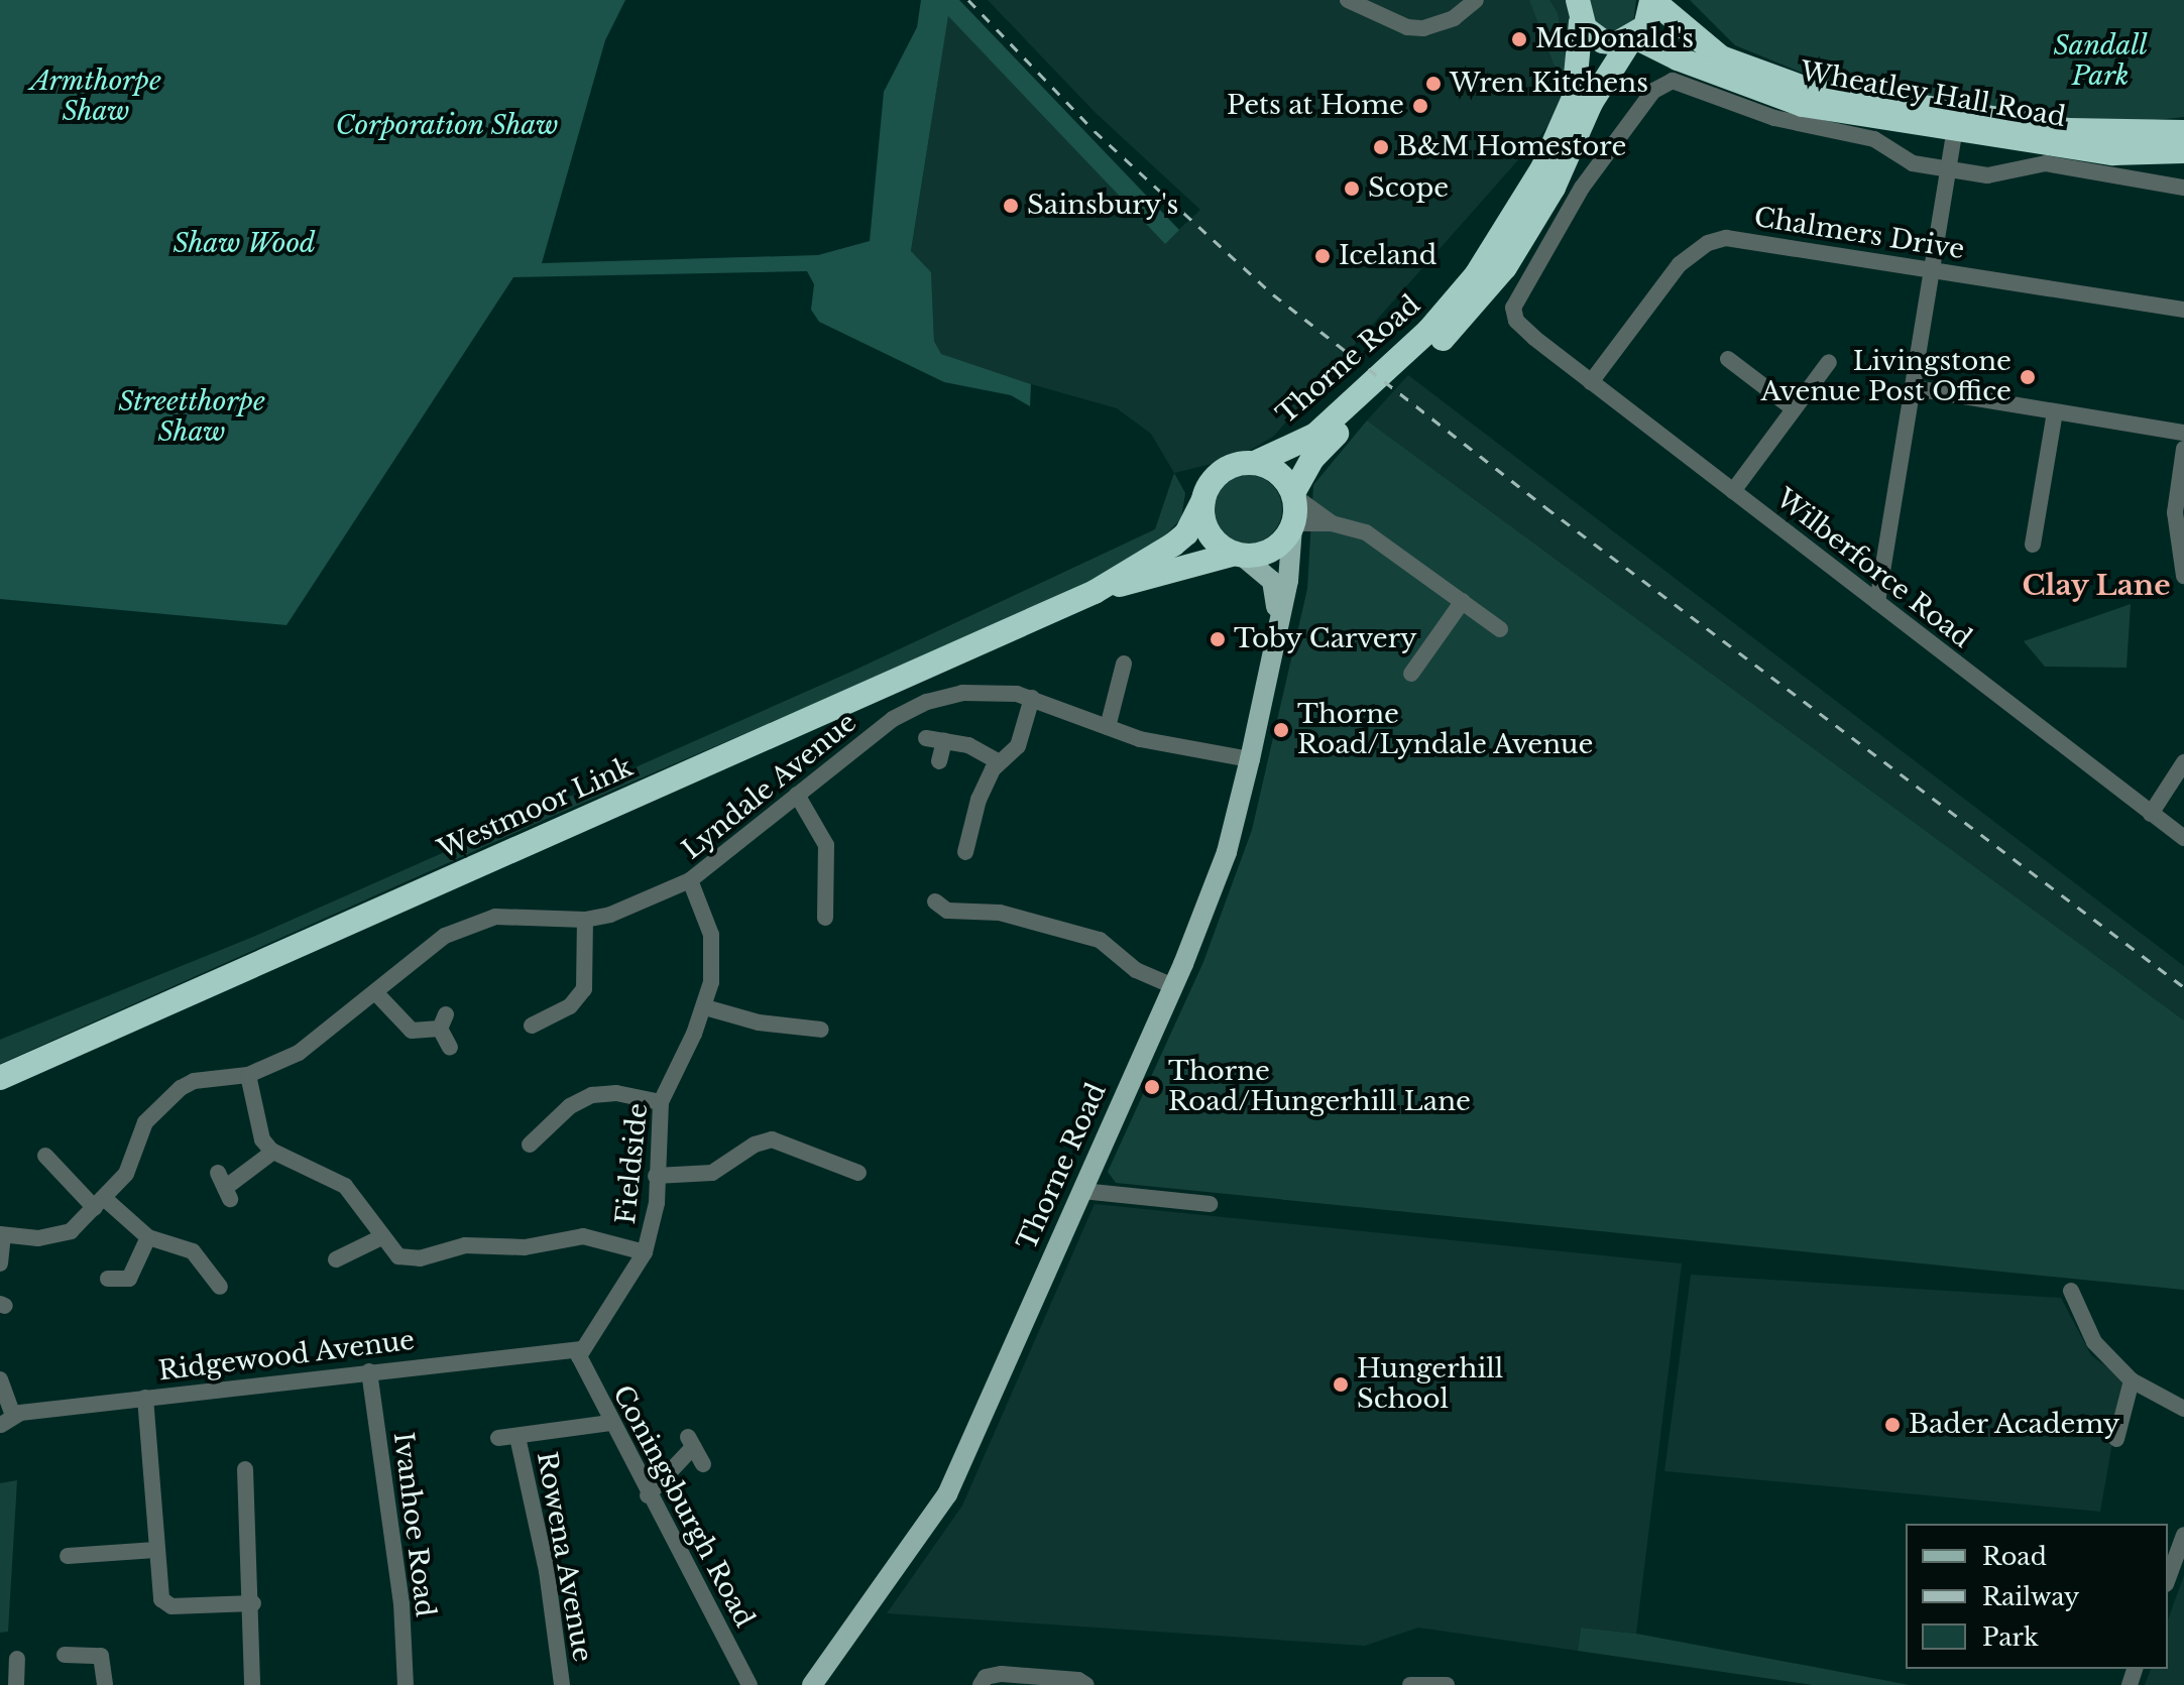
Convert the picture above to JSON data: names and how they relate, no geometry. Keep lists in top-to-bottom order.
{
  "streets": {
    "highway": ["Wheatley Hall Road", "Thorne Road", "Westmoor Link"],
    "street": [
      "Chalmers Drive",
      "Wilberforce Road",
      "Lyndale Avenue",
      "Fieldside",
      "Ridgewood Avenue",
      "Coningsburgh Road",
      "Ivanhoe Road",
      "Rowena Avenue"
    ]
  },
  "crossings": [
    ["Wheatley Hall Road", "Thorne Road"],
    ["Chalmers Drive", "Wilberforce Road"],
    ["Thorne Road", "Lyndale Avenue"],
    ["Thorne Road", "Westmoor Link"],
    ["Lyndale Avenue", "Fieldside"],
    ["Fieldside", "Ridgewood Avenue"],
    ["Fieldside", "Coningsburgh Road"],
    ["Ridgewood Avenue", "Coningsburgh Road"],
    ["Ridgewood Avenue", "Ivanhoe Road"]
  ],
  "districts": ["Clay Lane"],
  "parks": [
    "Sandall Park",
    "Armthorpe Shaw",
    "Corporation Shaw",
    "Shaw Wood",
    "Streetthorpe Shaw"
  ],
  "places": [
    "McDonald's",
    "Wren Kitchens",
    "Pets at Home",
    "B&M Homestore",
    "Scope",
    "Sainsbury's",
    "Iceland",
    "Livingstone Avenue Post Office",
    "Toby Carvery",
    "Thorne Road/Lyndale Avenue",
    "Thorne Road/Hungerhill Lane",
    "Hungerhill School",
    "Bader Academy"
  ],
  "legend": ["Road", "Railway", "Park"]
}
